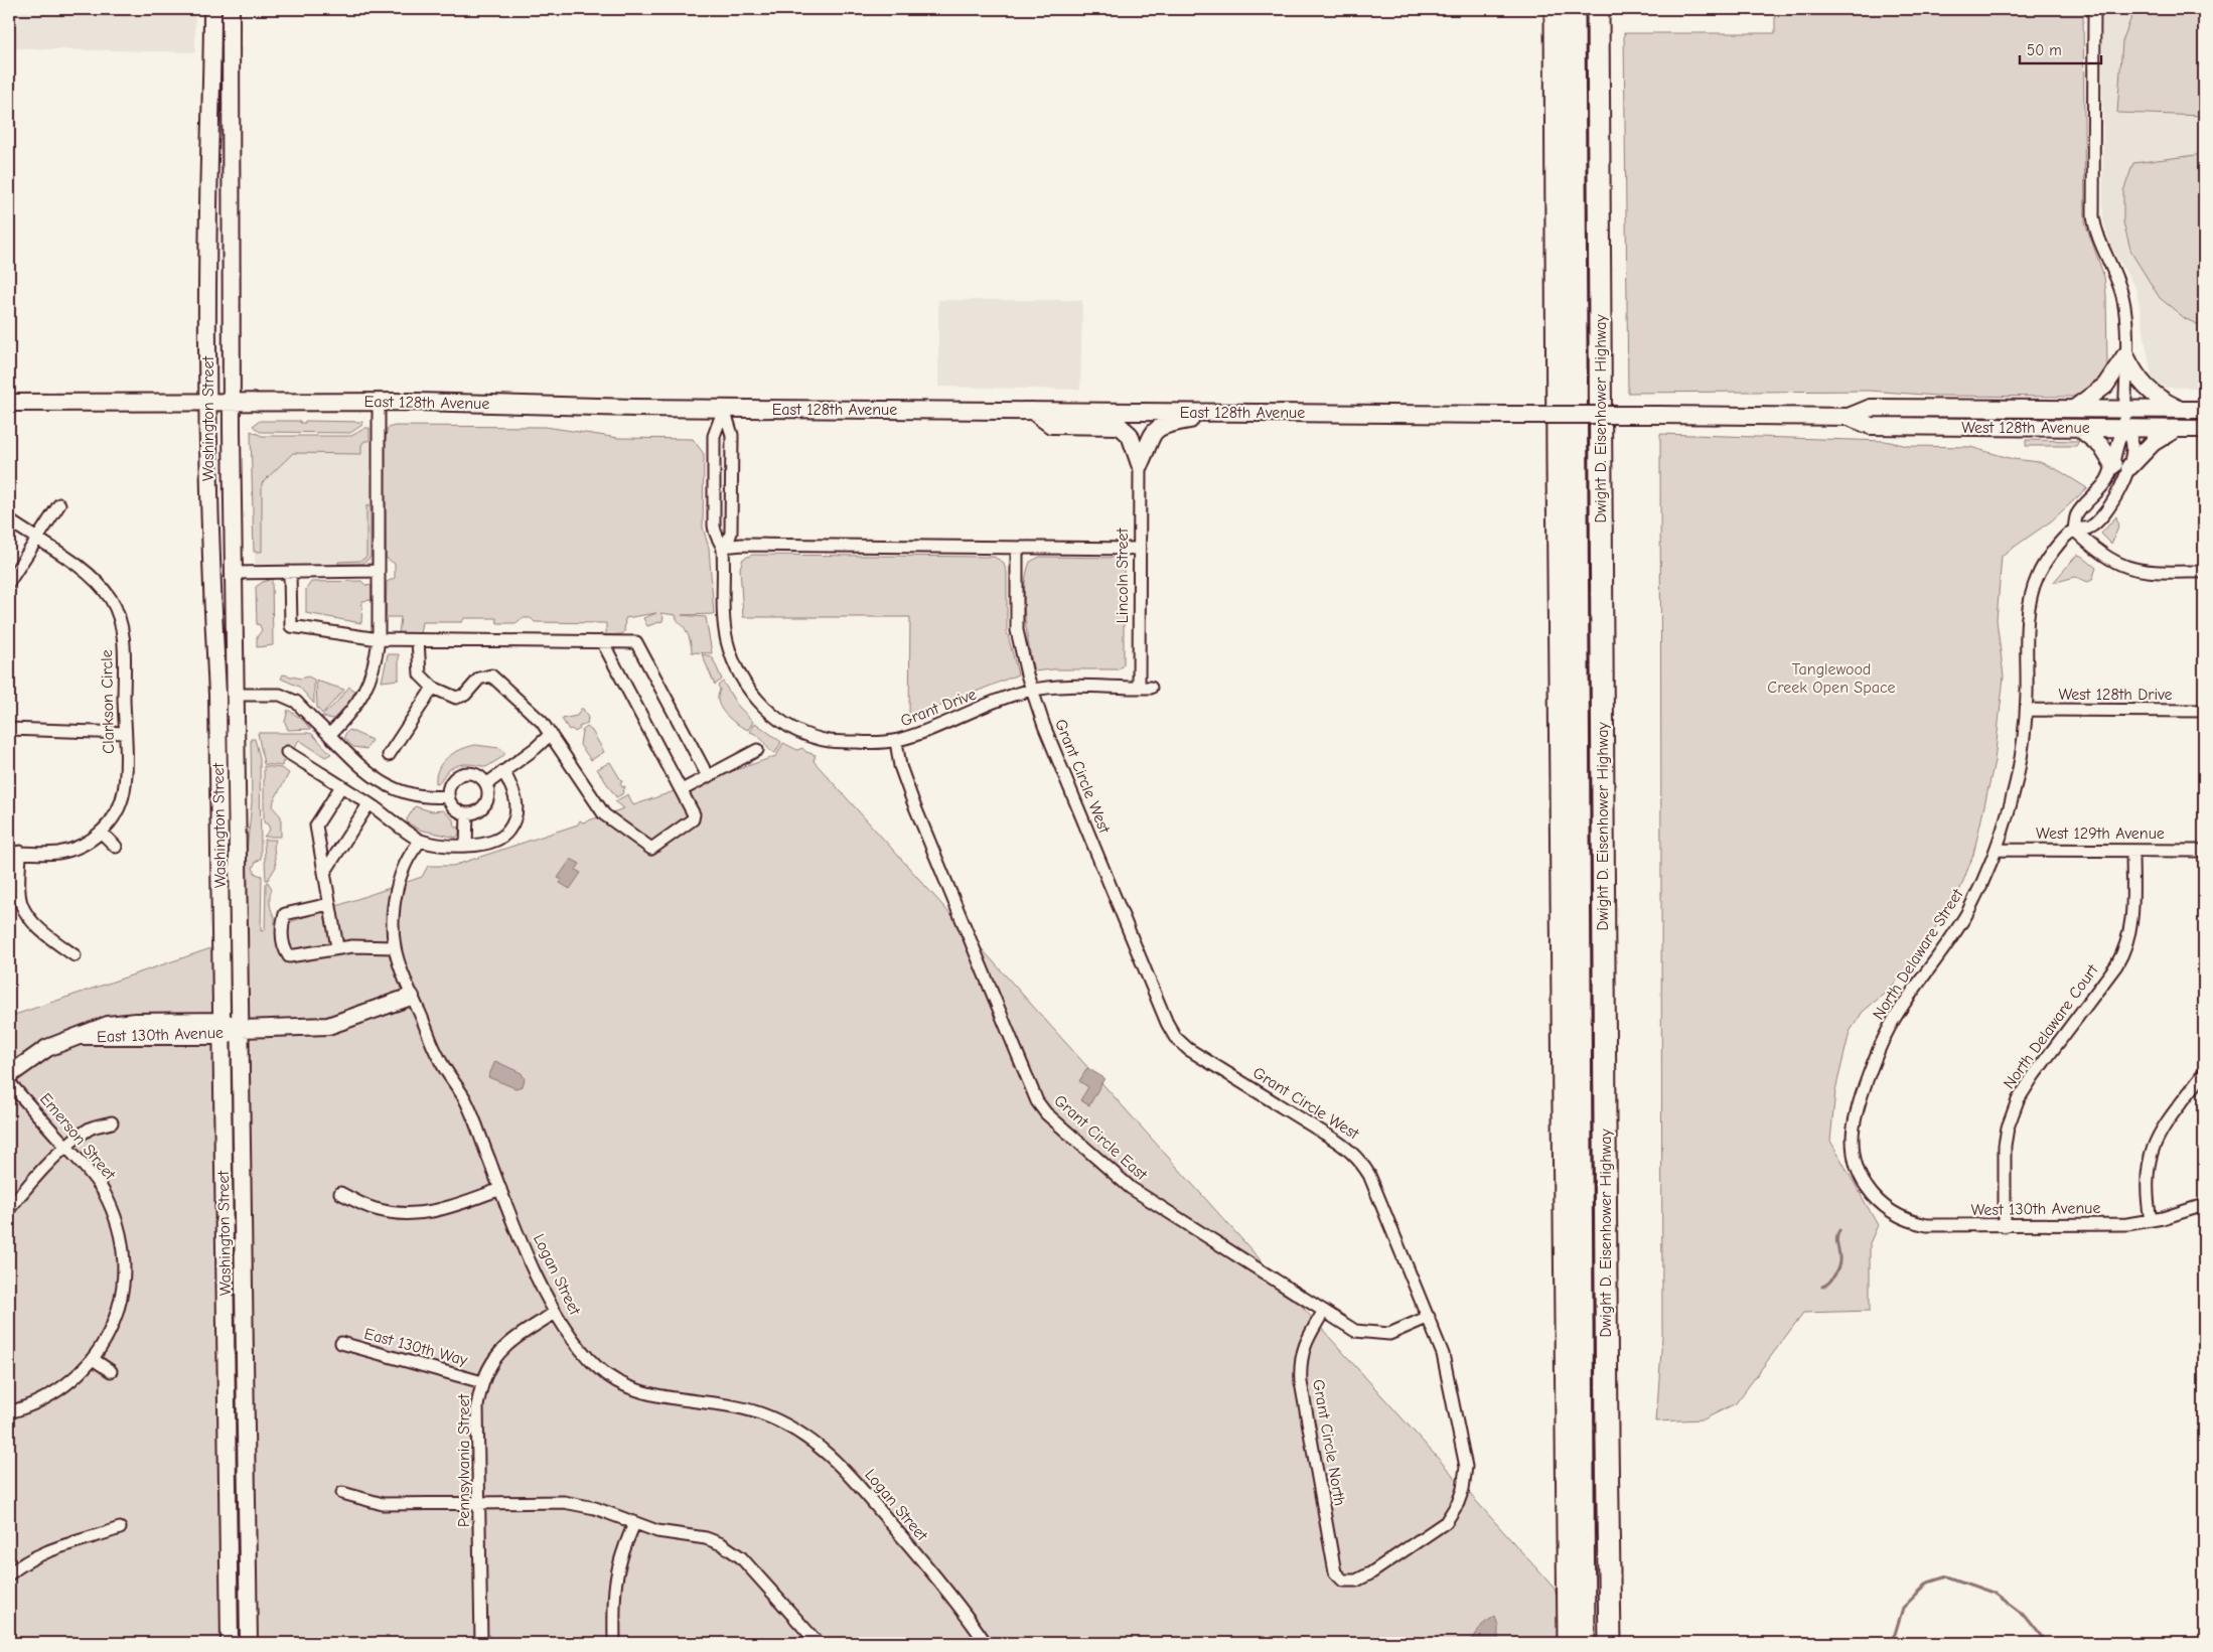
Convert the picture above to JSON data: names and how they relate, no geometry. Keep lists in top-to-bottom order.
{
  "streets": {
    "highway": ["Dwight D. Eisenhower Highway"],
    "main road": [
      "East 128th Avenue",
      "Washington Street",
      "West 128th Avenue",
      "East 130th Avenue"
    ],
    "street": [
      "Lincoln Street",
      "West 128th Drive",
      "Clarkson Circle",
      "Grant Drive",
      "Grant Circle West",
      "West 129th Avenue",
      "North Delaware Street",
      "North Delaware Court",
      "Emerson Street",
      "Grant Circle East",
      "West 130th Avenue",
      "Logan Street",
      "East 130th Way",
      "Grant Circle North",
      "Pennsylvania Street"
    ]
  },
  "crossings": [
    ["East 128th Avenue", "Washington Street"],
    ["East 128th Avenue", "West 128th Avenue"],
    ["East 128th Avenue", "Grant Drive"],
    ["Washington Street", "East 130th Avenue"],
    ["West 128th Avenue", "North Delaware Street"],
    ["Lincoln Street", "Grant Drive"],
    ["West 128th Drive", "North Delaware Street"],
    ["Grant Drive", "Grant Circle West"],
    ["Grant Drive", "Grant Circle East"],
    ["Grant Circle West", "Grant Circle East"],
    ["Grant Circle West", "Grant Circle North"],
    ["West 129th Avenue", "North Delaware Street"],
    ["West 129th Avenue", "North Delaware Court"],
    ["North Delaware Street", "West 130th Avenue"],
    ["North Delaware Court", "West 130th Avenue"],
    ["East 130th Avenue", "Logan Street"],
    ["Grant Circle East", "Grant Circle North"],
    ["Logan Street", "Pennsylvania Street"],
    ["East 130th Way", "Pennsylvania Street"]
  ],
  "parks": ["Tanglewood Creek Open Space"],
  "scale_bar": "50 m"
}
